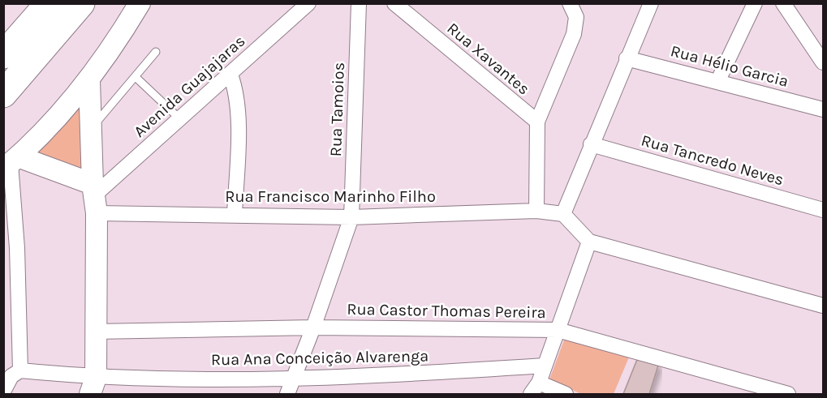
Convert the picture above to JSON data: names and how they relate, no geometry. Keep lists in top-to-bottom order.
{
  "streets": {
    "street": [
      "Rua Xavantes",
      "Rua Hélio Garcia",
      "Avenida Guajajaras",
      "Rua Tamoios",
      "Rua Tancredo Neves",
      "Rua Francisco Marinho Filho",
      "Rua Castor Thomas Pereira",
      "Rua Ana Conceição Alvarenga"
    ]
  },
  "crossings": [
    ["Avenida Guajajaras", "Rua Francisco Marinho Filho"],
    ["Rua Tamoios", "Rua Francisco Marinho Filho"],
    ["Rua Tamoios", "Rua Castor Thomas Pereira"],
    ["Rua Tamoios", "Rua Ana Conceição Alvarenga"]
  ]
}
